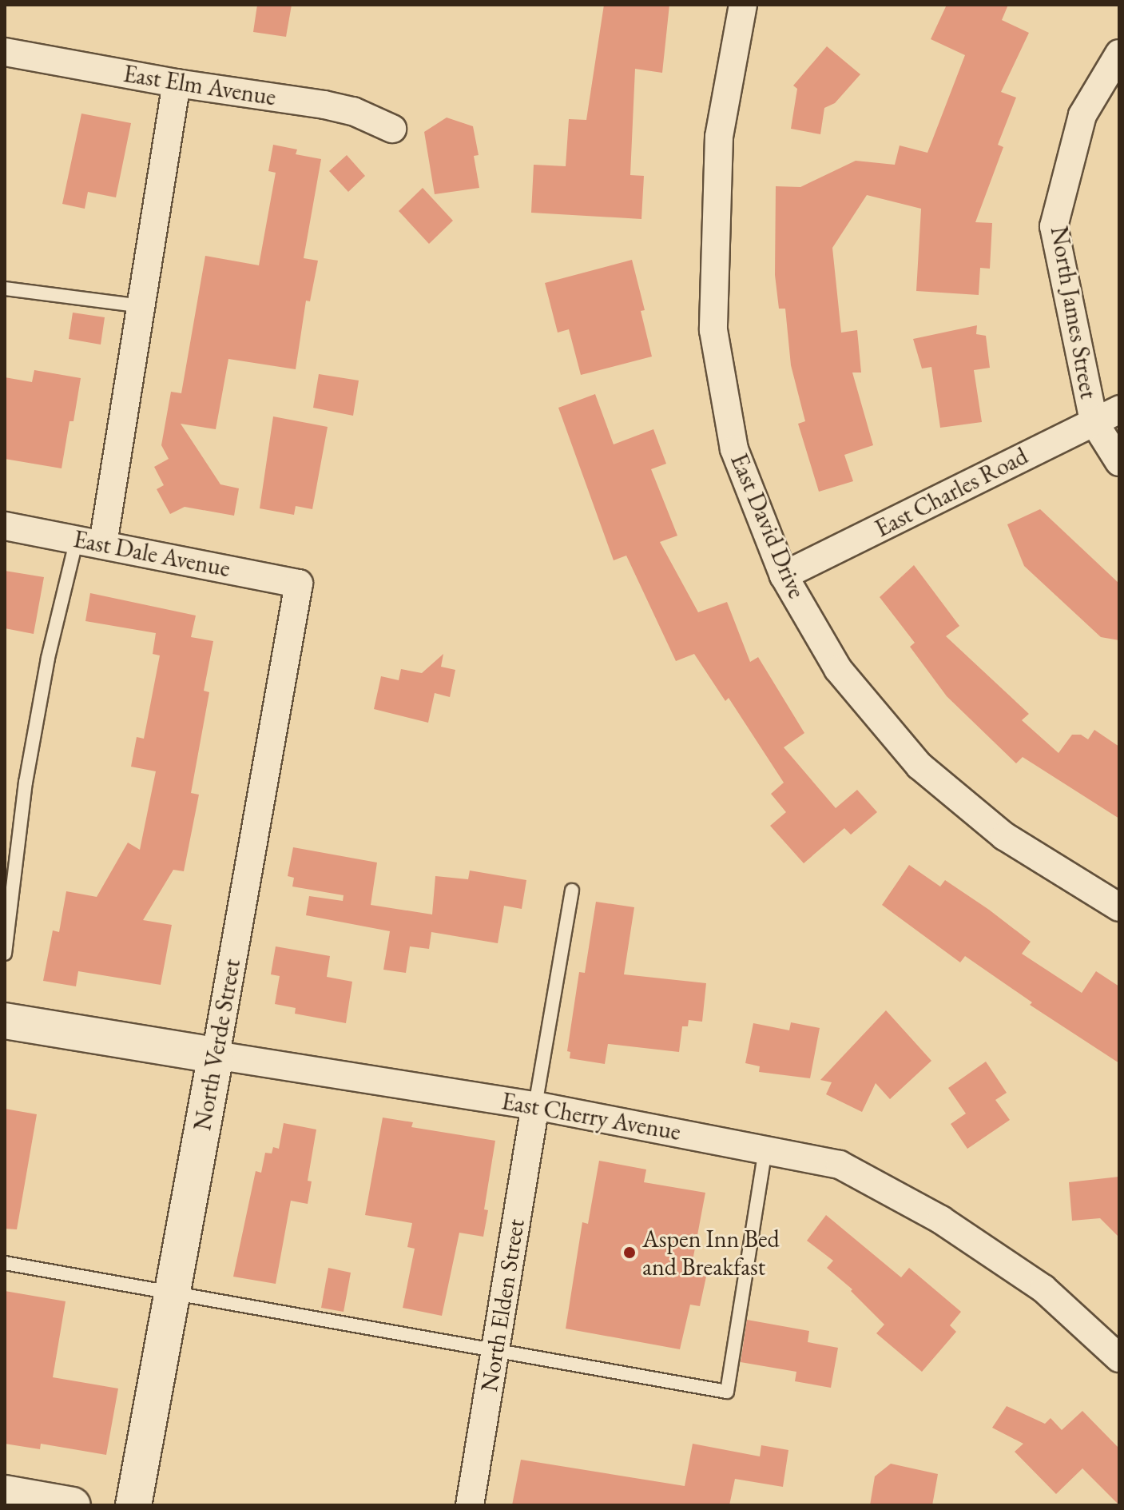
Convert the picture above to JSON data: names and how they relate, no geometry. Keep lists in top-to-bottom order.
{
  "streets": {
    "street": [
      "East Elm Avenue",
      "North James Street",
      "East Charles Road",
      "East David Drive",
      "East Dale Avenue",
      "North Verde Street",
      "East Cherry Avenue",
      "North Elden Street"
    ]
  },
  "crossings": [
    ["North James Street", "East Charles Road"],
    ["East Charles Road", "East David Drive"],
    ["East Dale Avenue", "North Verde Street"],
    ["North Verde Street", "East Cherry Avenue"],
    ["East Cherry Avenue", "North Elden Street"]
  ],
  "places": ["Aspen Inn Bed and Breakfast"]
}
